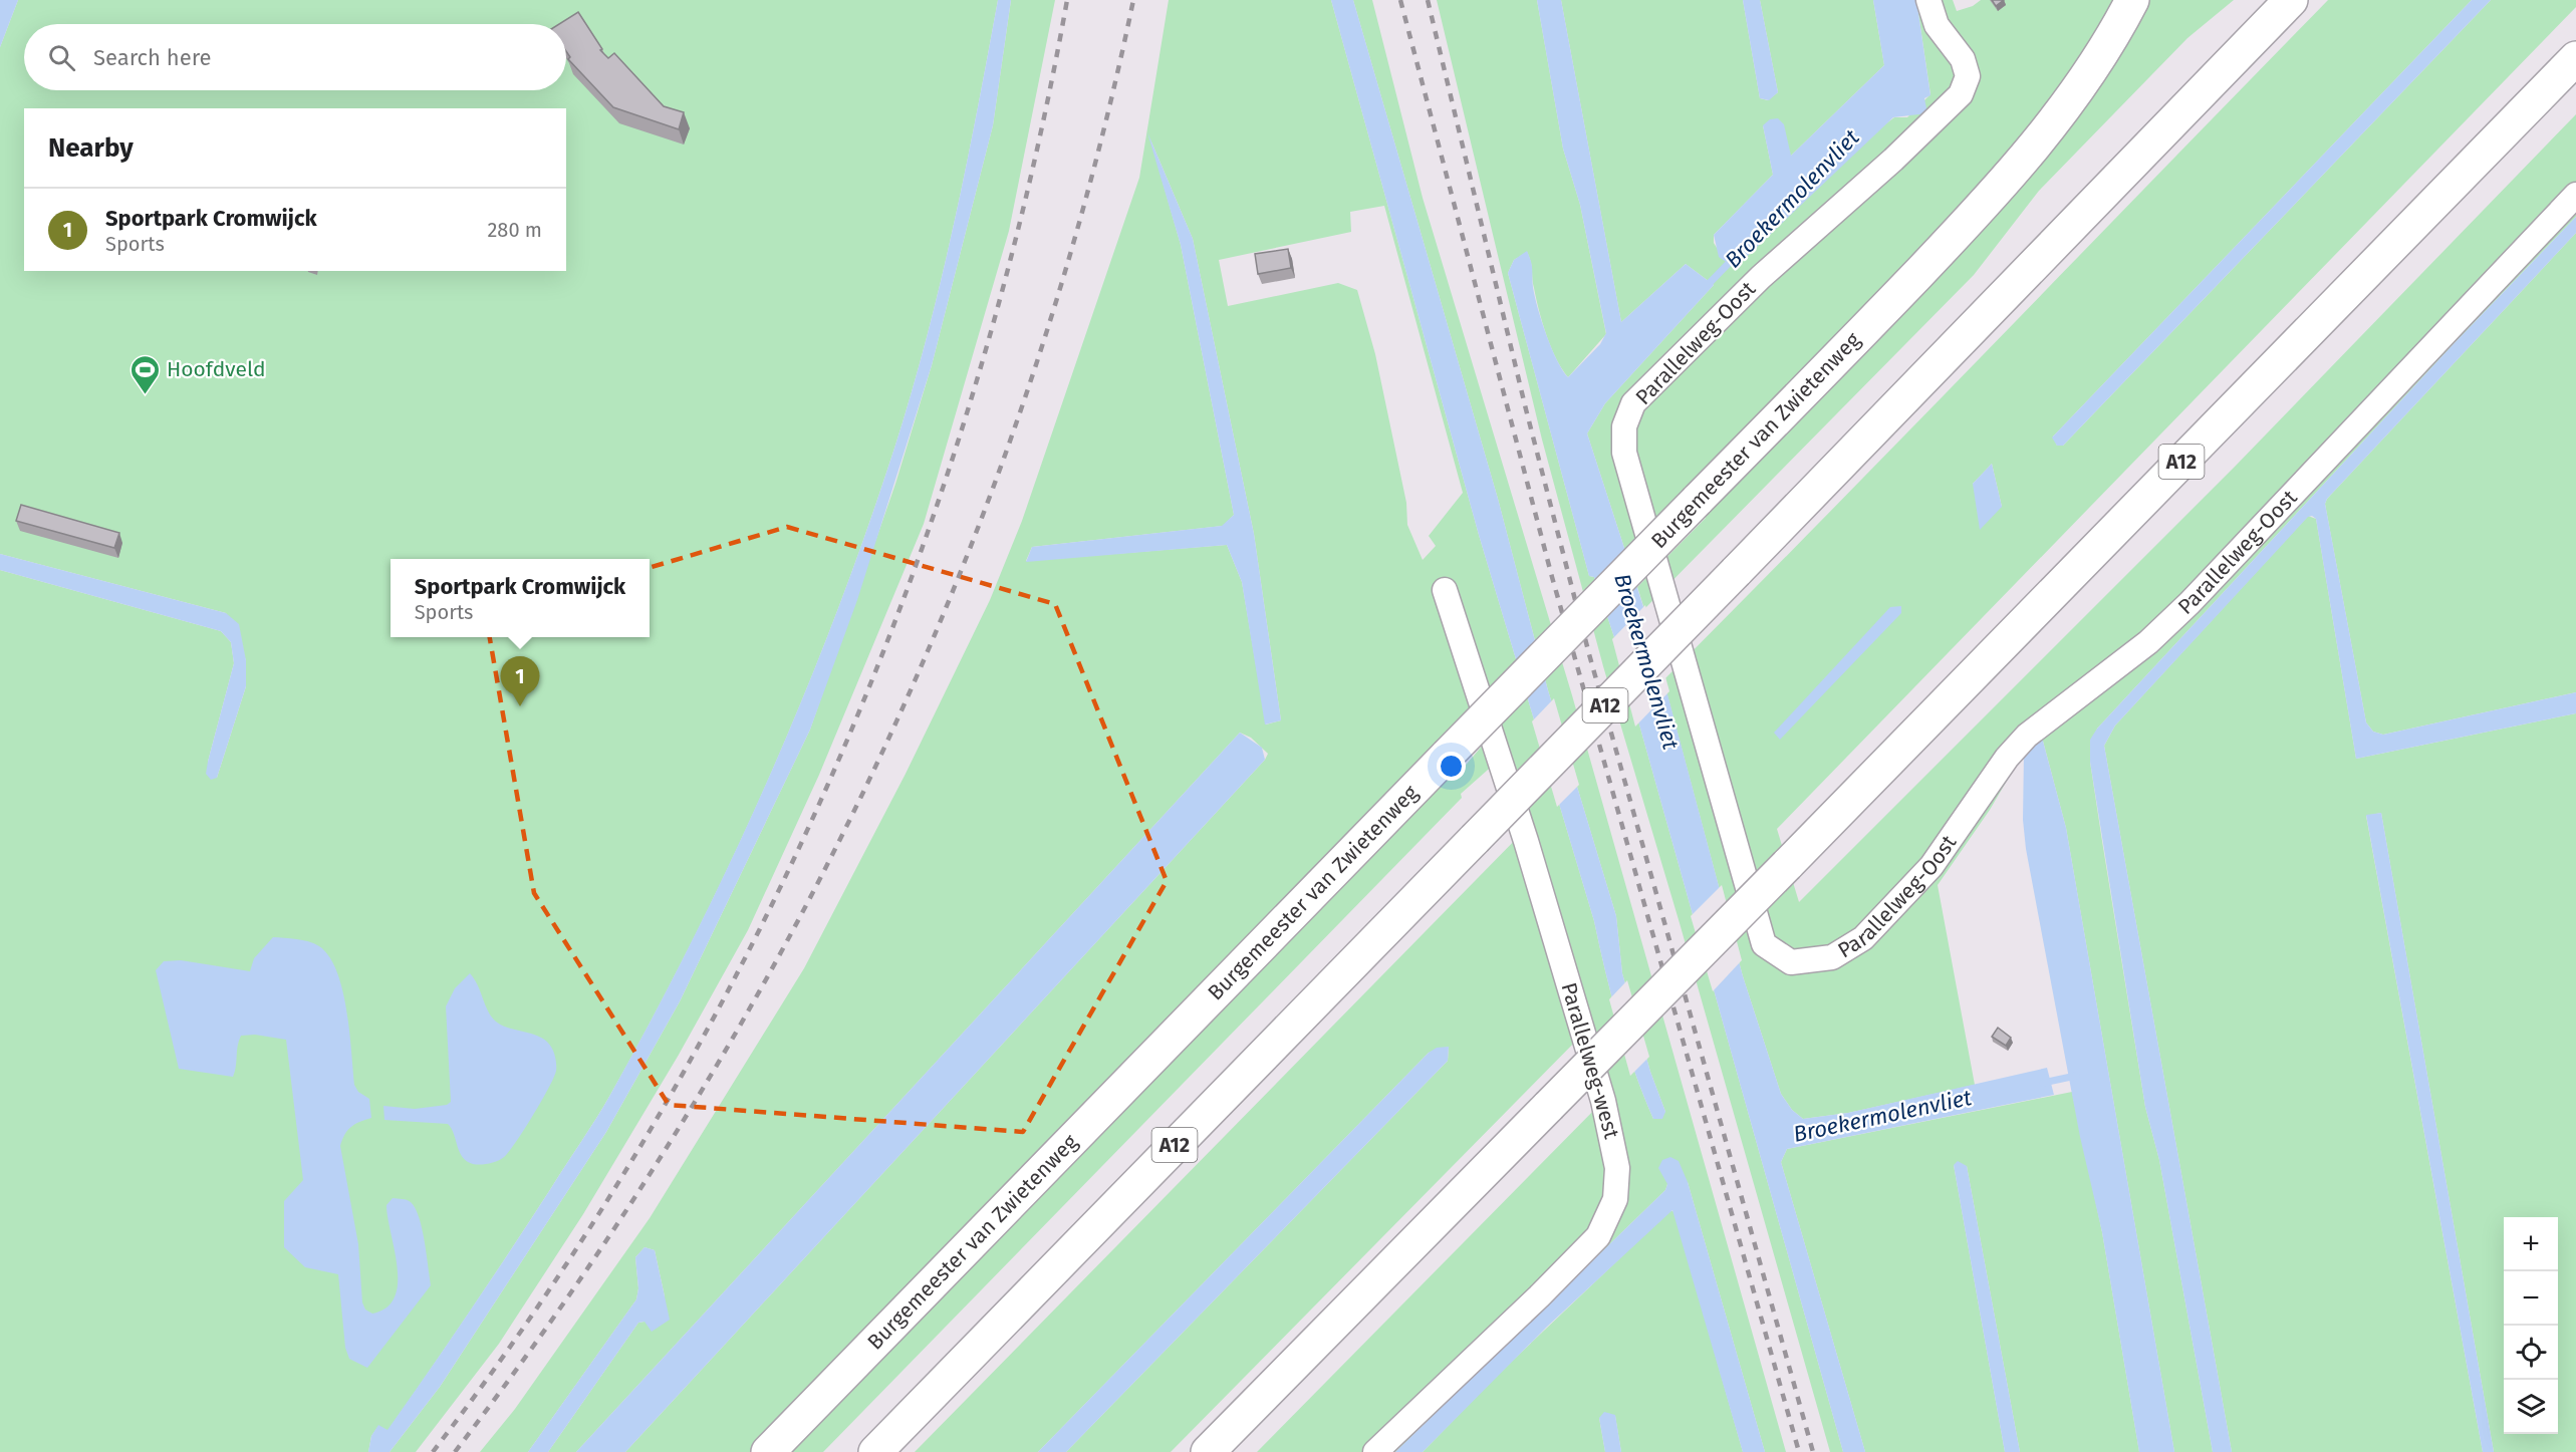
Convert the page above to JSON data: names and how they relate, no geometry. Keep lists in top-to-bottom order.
{
  "streets": {
    "main road": ["Burgemeester van Zwietenweg", "A12"],
    "street": ["Parallelweg-Oost", "Parallelweg-west"]
  },
  "water": ["Broekermolenvliet"],
  "places": {
    "sports": ["Hoofdveld"]
  },
  "page": {
    "search": "Search here",
    "heading": "Nearby",
    "list": [
      {
        "mark": "1",
        "name": "Sportpark Cromwijck",
        "note": "Sports",
        "value": "280 m"
      }
    ],
    "popup": ["Sportpark Cromwijck", "Sports"],
    "pins": "1",
    "map_buttons": ["+", "−"]
  }
}
